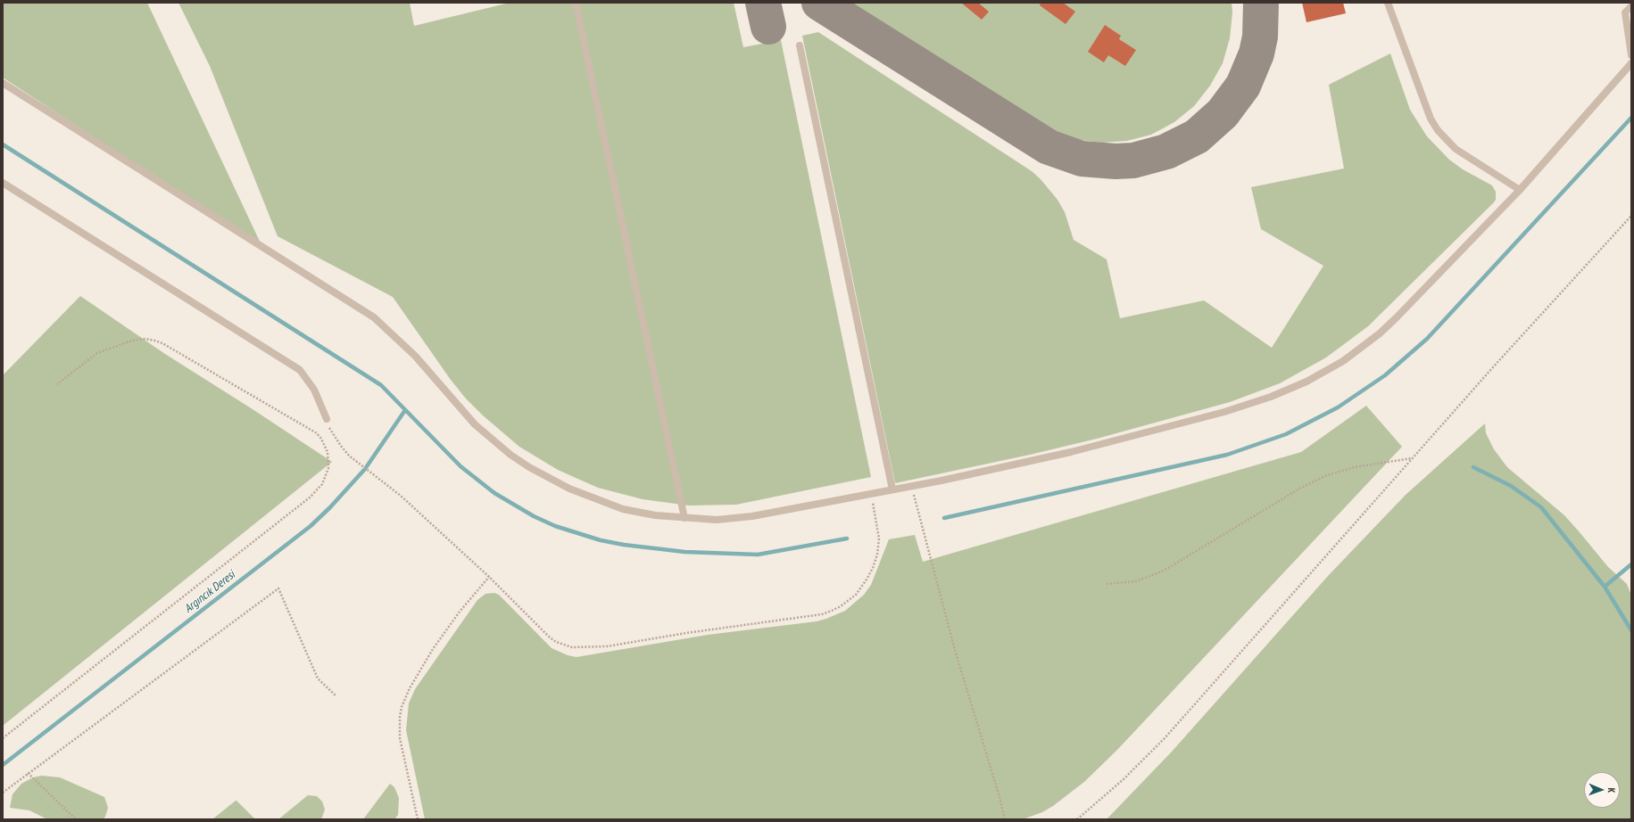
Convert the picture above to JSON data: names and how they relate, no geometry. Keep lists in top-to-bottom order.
{
  "water": ["Argıncık Deresi"],
  "north": "right"
}
